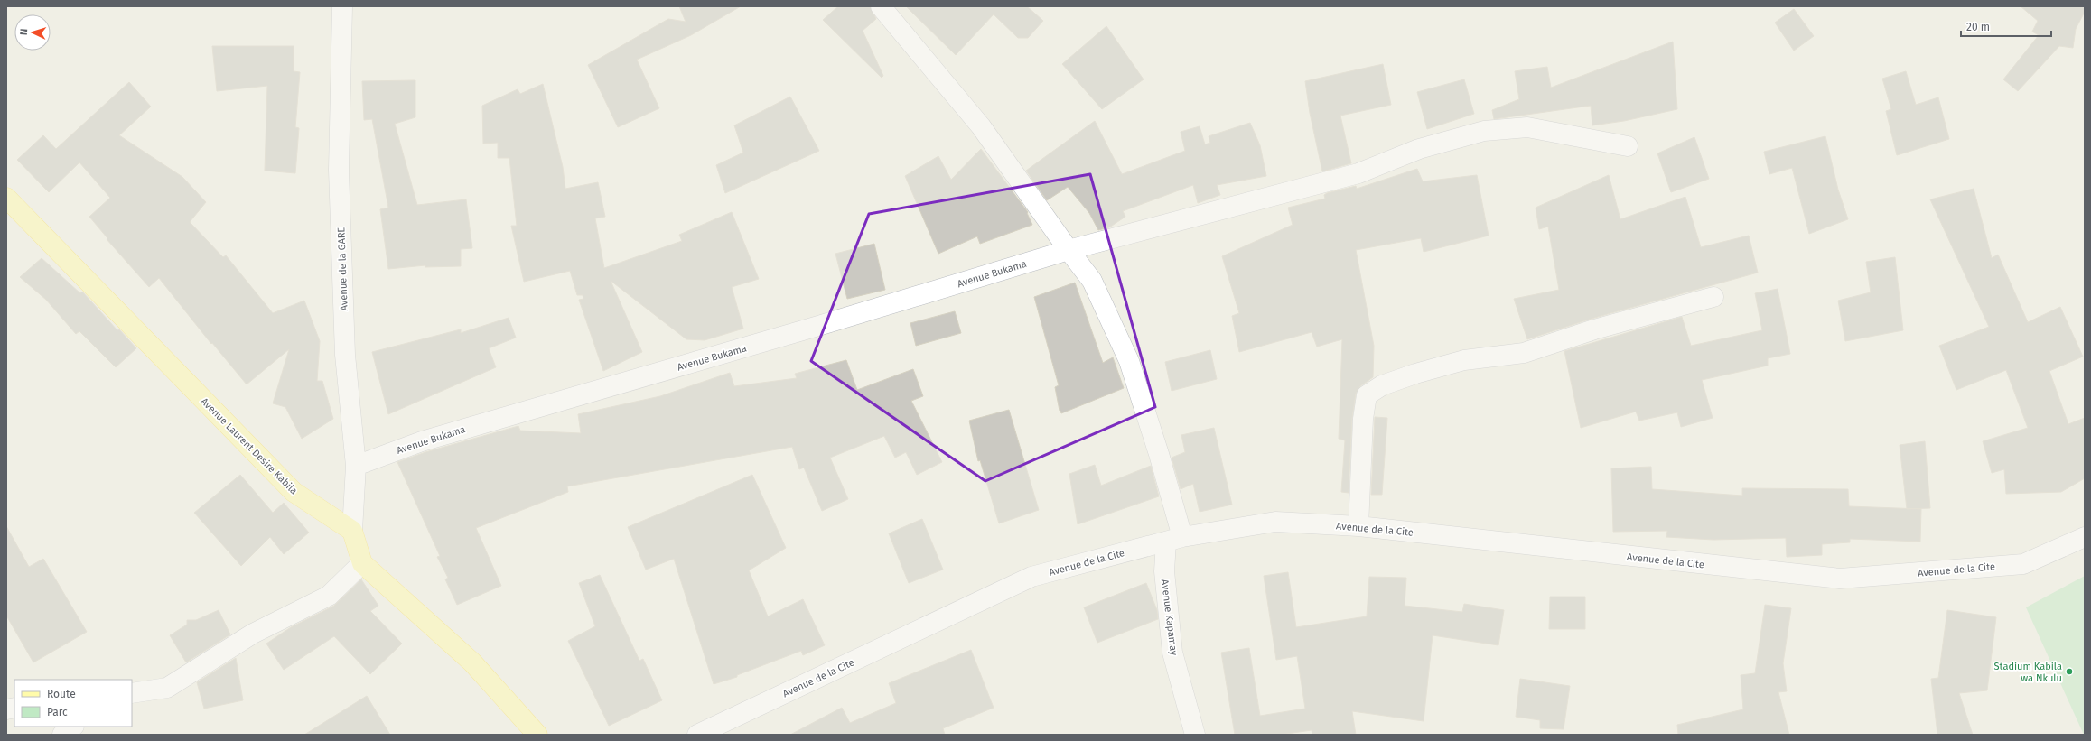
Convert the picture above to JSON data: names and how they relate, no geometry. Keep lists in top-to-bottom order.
{
  "streets": {
    "main road": ["Avenue Laurent Desire Kabila"],
    "street": [
      "Avenue de la GARE",
      "Avenue Bukama",
      "Avenue de la Cite",
      "Avenue Kapamay"
    ]
  },
  "crossings": [
    ["Avenue de la GARE", "Avenue Bukama"],
    ["Avenue de la GARE", "Avenue Laurent Desire Kabila"],
    ["Avenue de la Cite", "Avenue Kapamay"]
  ],
  "places": ["Stadium Kabila wa Nkulu"],
  "legend": ["Route", "Parc"],
  "scale_bar": "20 m",
  "north": "left"
}
